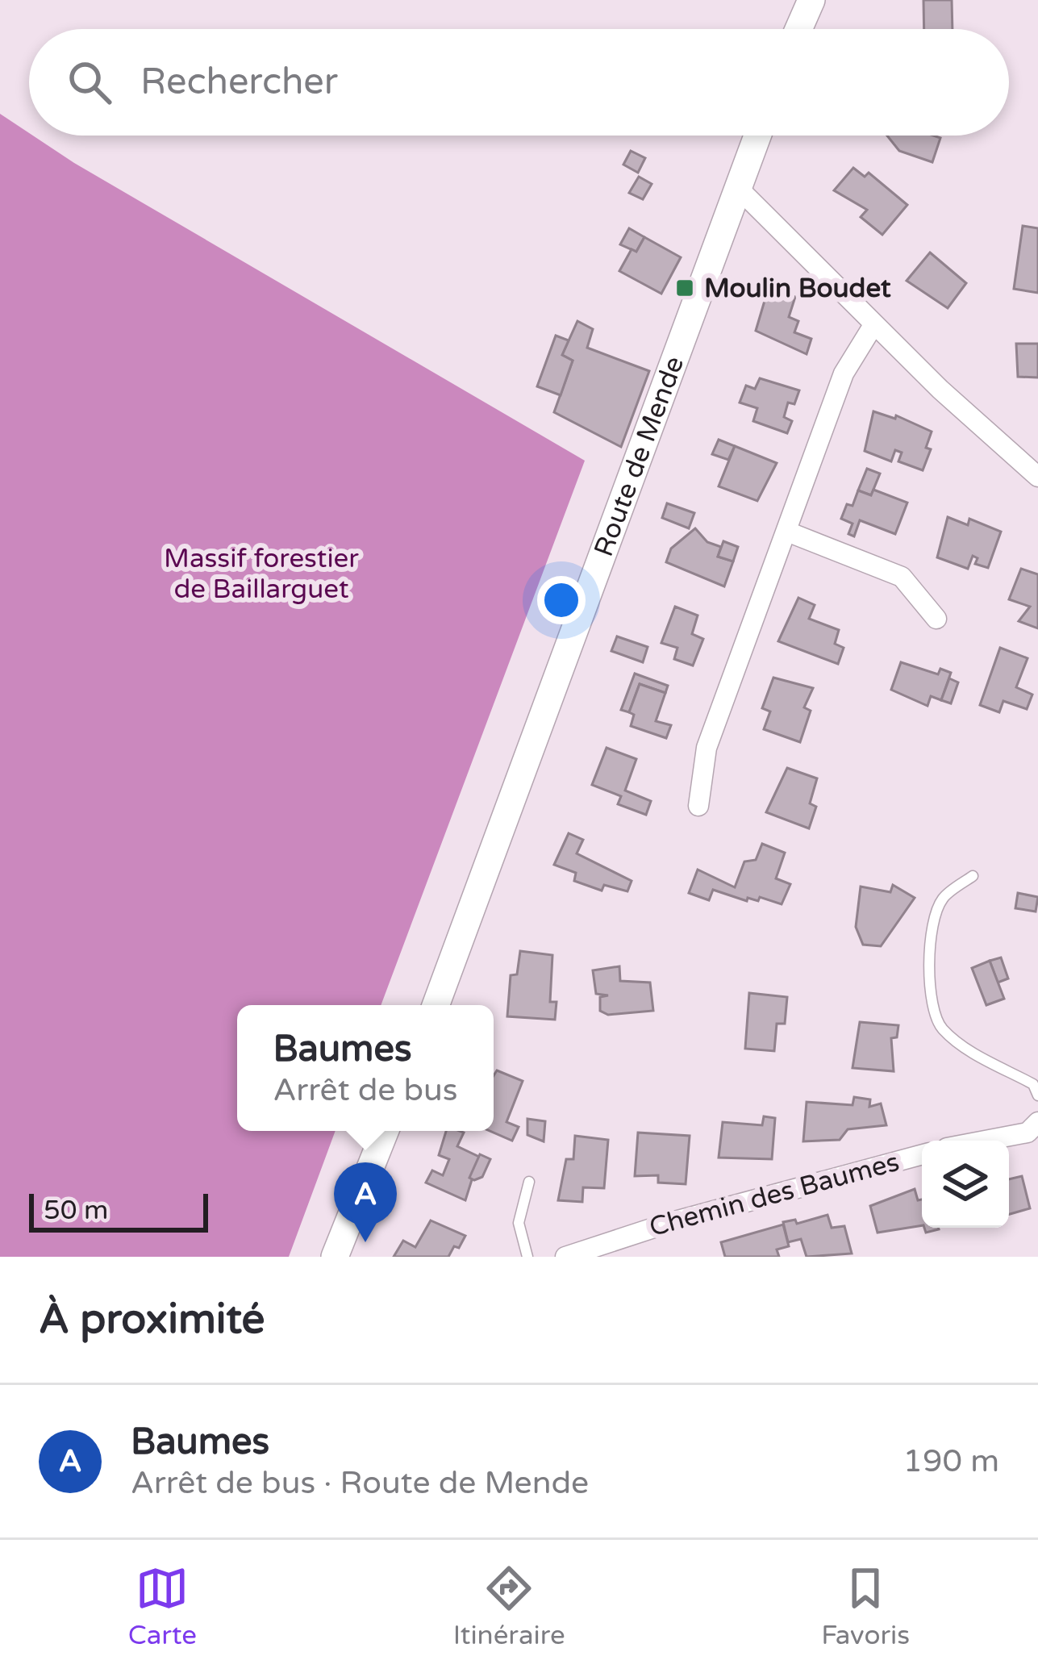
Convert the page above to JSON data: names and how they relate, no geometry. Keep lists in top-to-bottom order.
{
  "streets": {
    "street": ["Route de Mende", "Chemin des Baumes"]
  },
  "parks": ["Massif forestier de Baillarguet"],
  "places": {
    "transit": ["Moulin Boudet"]
  },
  "scale_bar": "50 m",
  "page": {
    "search": "Rechercher",
    "popup": ["Baumes", "Arrêt de bus"],
    "pins": "A",
    "scale": "50 m",
    "heading": "À proximité",
    "list": [
      {
        "mark": "A",
        "name": "Baumes",
        "note": "Arrêt de bus · Route de Mende",
        "value": "190 m"
      }
    ],
    "nav": ["Carte", "Itinéraire", "Favoris"]
  }
}
